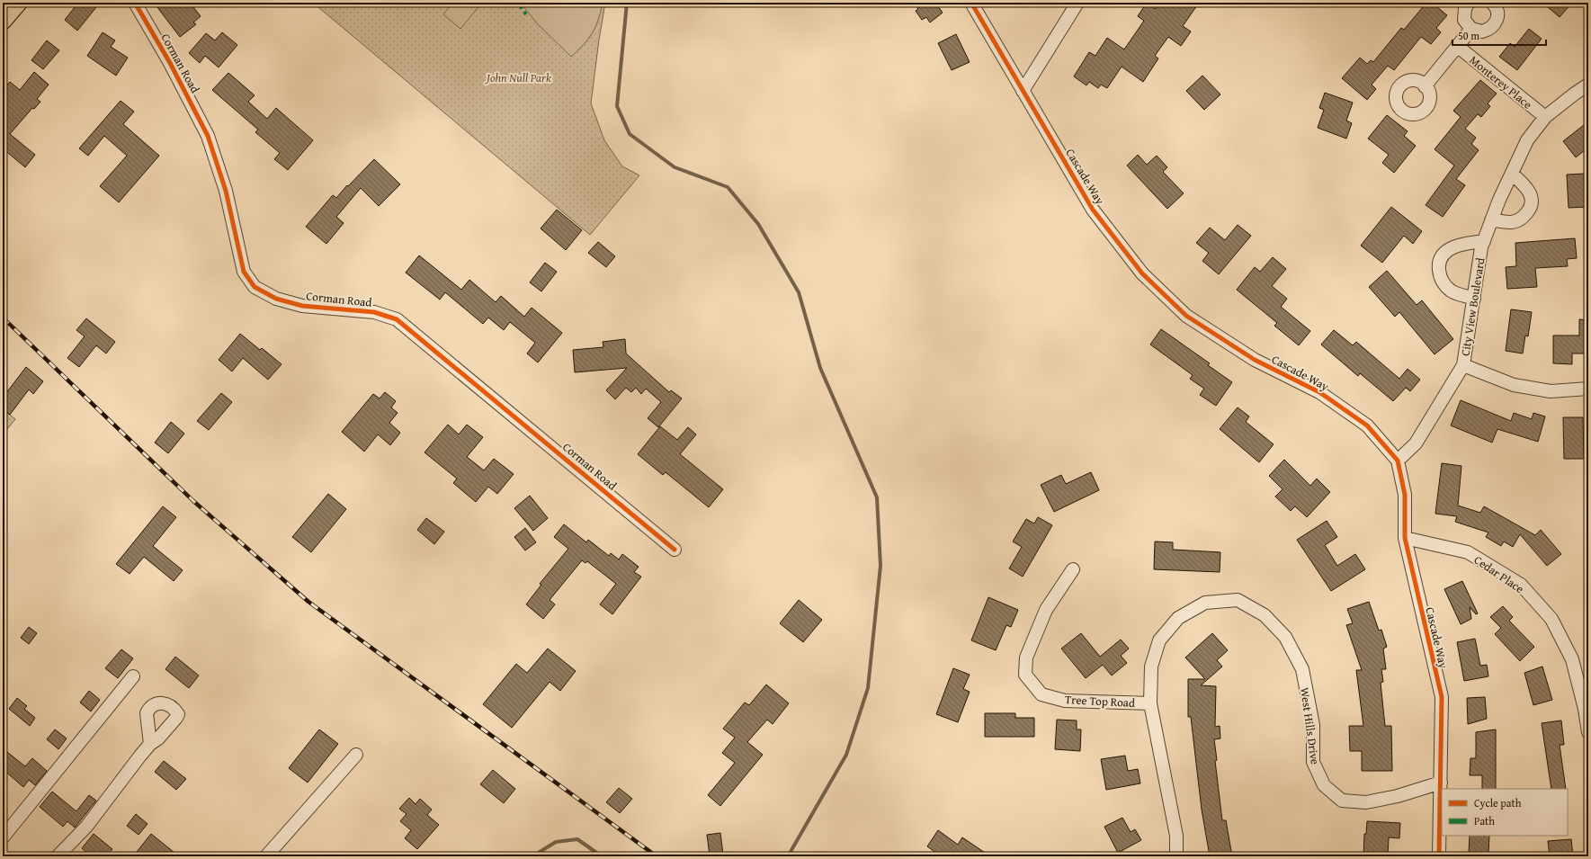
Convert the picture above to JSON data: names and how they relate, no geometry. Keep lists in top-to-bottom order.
{
  "streets": {
    "street": [
      "Corman Road",
      "Monterey Place",
      "Cascade Way",
      "City View Boulevard",
      "Cedar Place",
      "Tree Top Road",
      "West Hills Drive"
    ]
  },
  "crossings": [
    ["Monterey Place", "City View Boulevard"],
    ["Cascade Way", "City View Boulevard"],
    ["Cascade Way", "Cedar Place"],
    ["Cascade Way", "West Hills Drive"],
    ["Tree Top Road", "West Hills Drive"]
  ],
  "parks": ["John Null Park"],
  "legend": ["Cycle path", "Path"],
  "scale_bar": "50 m"
}
